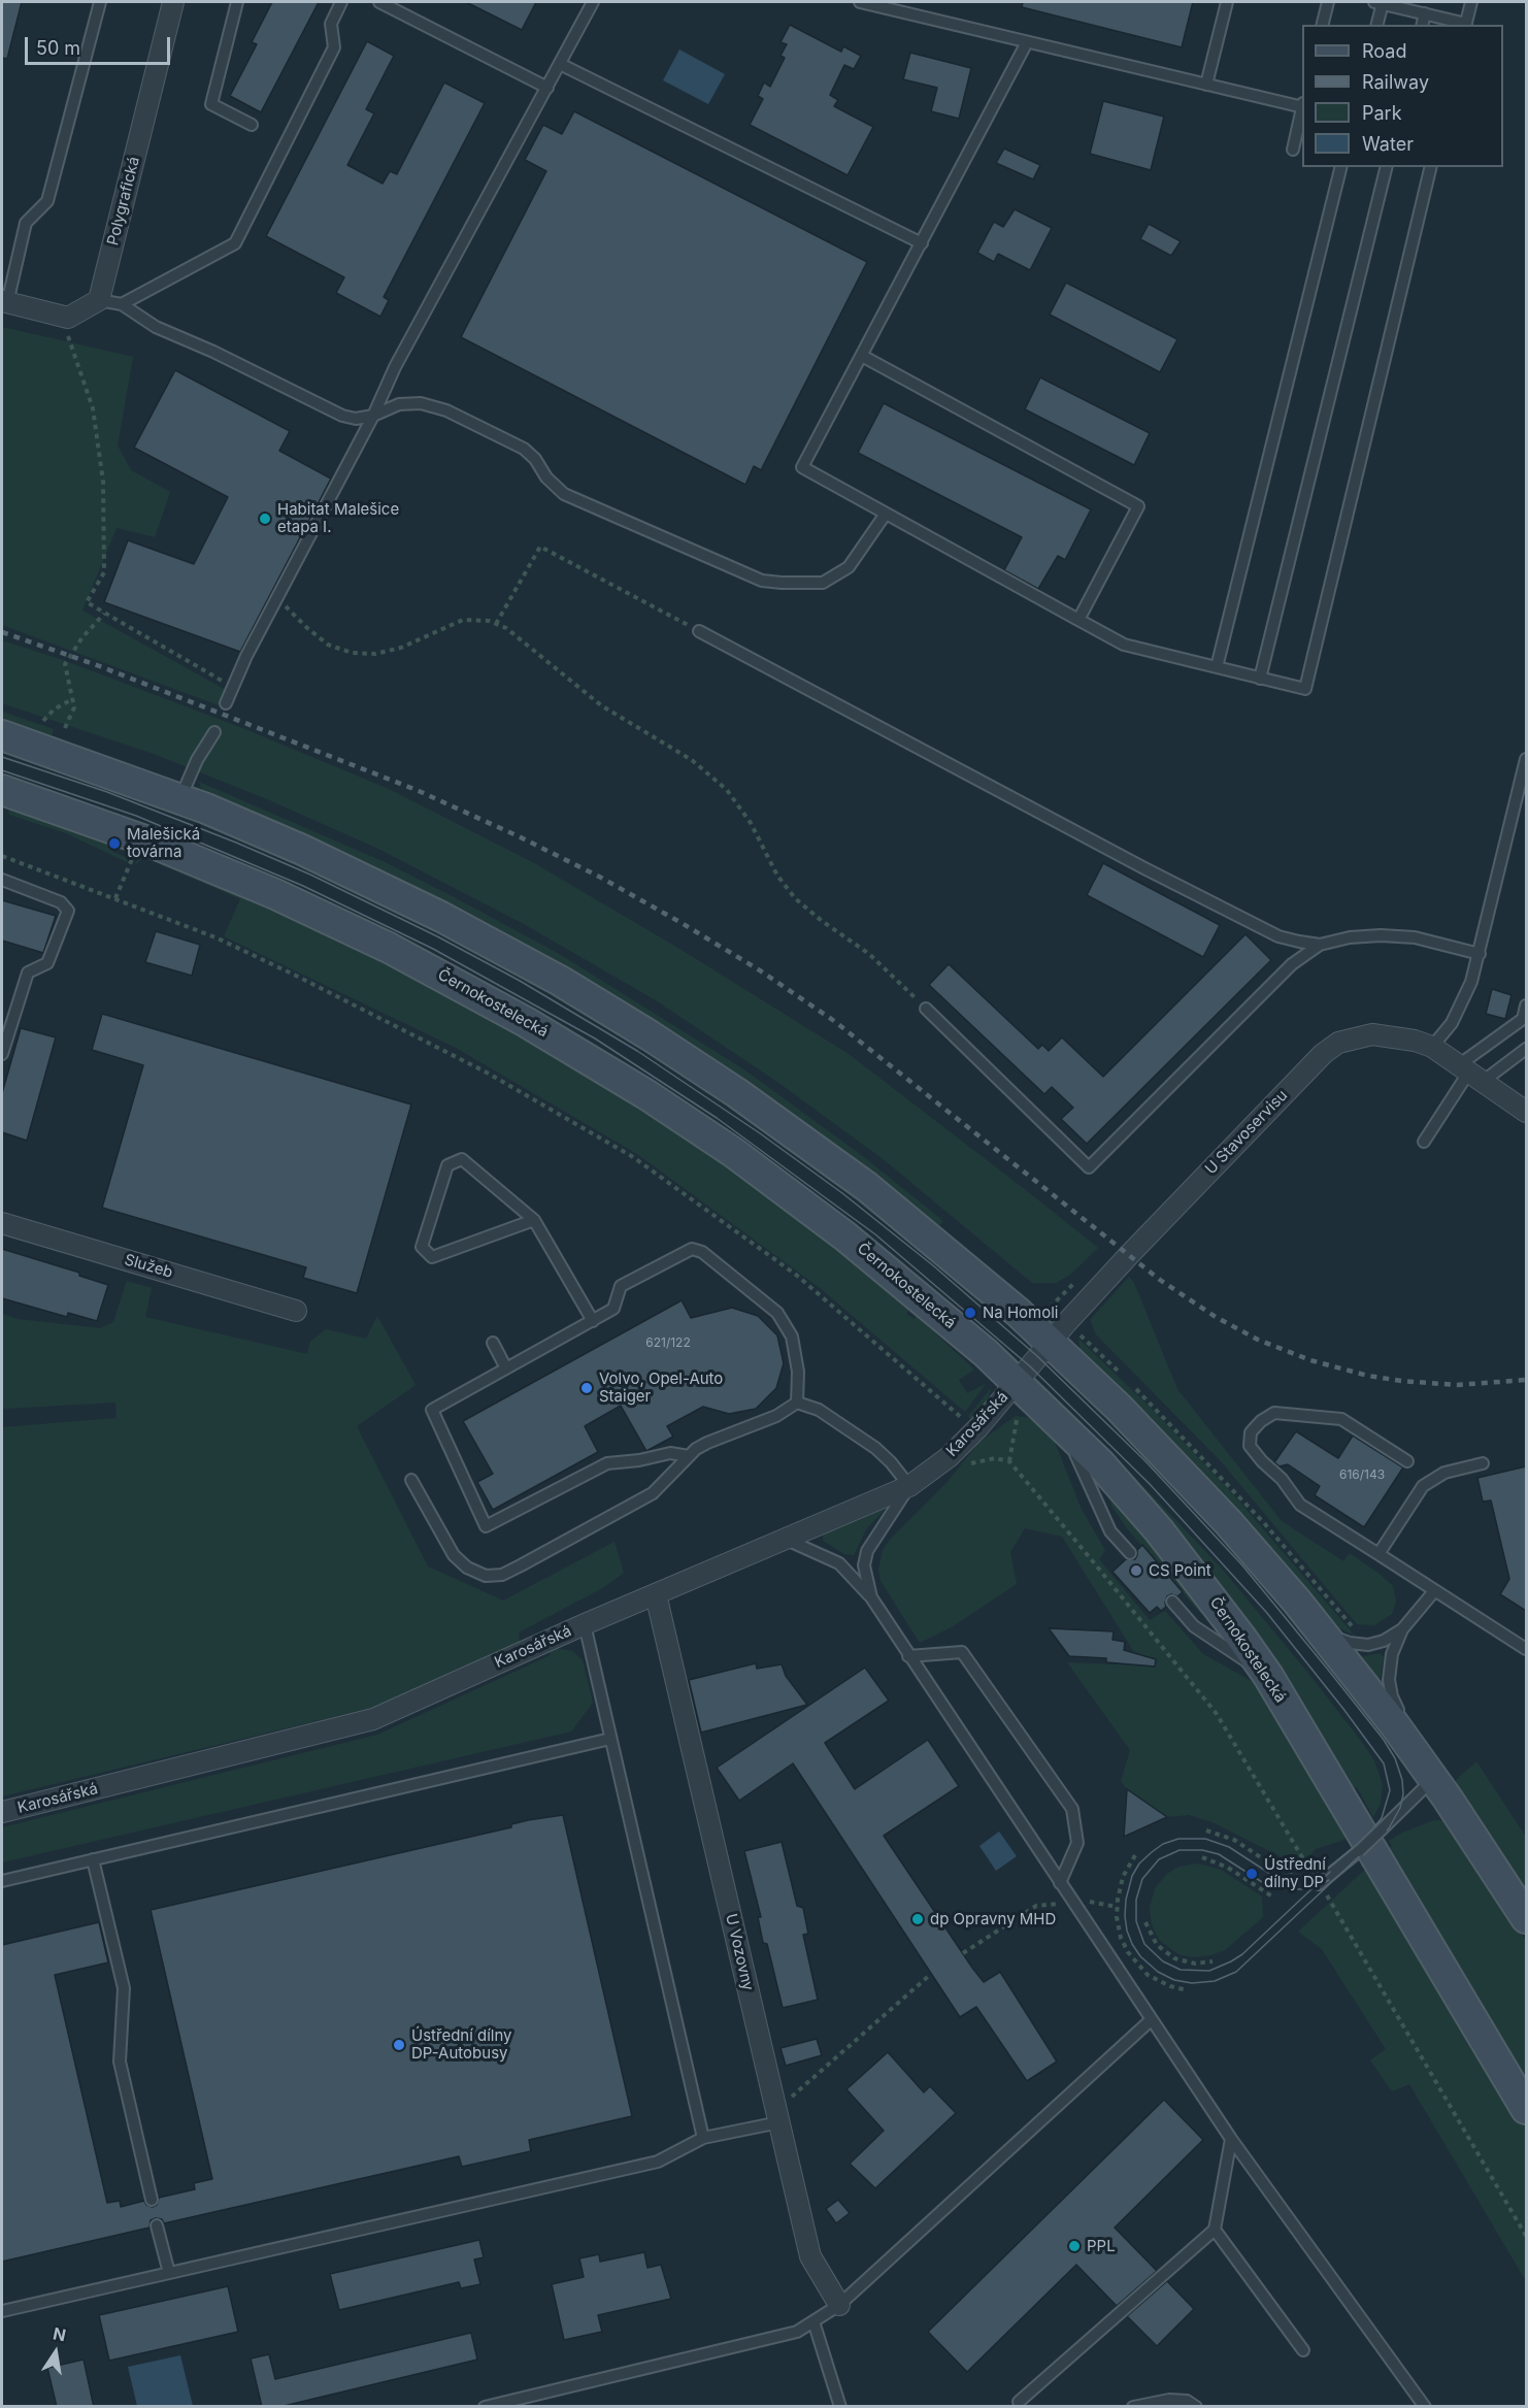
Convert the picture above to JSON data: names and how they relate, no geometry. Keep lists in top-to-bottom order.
{
  "streets": {
    "main road": ["Černokostelecká"],
    "street": [
      "Polygrafická",
      "U Stavoservisu",
      "Služeb",
      "Karosářská",
      "U Vozovny"
    ]
  },
  "crossings": [
    ["Černokostelecká", "U Stavoservisu"],
    ["Černokostelecká", "Karosářská"],
    ["U Stavoservisu", "Karosářská"],
    ["Karosářská", "U Vozovny"]
  ],
  "places": [
    "Habitat Malešice etapa I.",
    "Malešická továrna",
    "Na Homoli",
    "Volvo, Opel-Auto Staiger",
    "CS Point",
    "Ústřední dílny DP",
    "dp Opravny MHD",
    "Ústřední dílny DP-Autobusy",
    "PPL"
  ],
  "house_numbers": ["621/122", "616/143"],
  "legend": [
    "Road",
    "Railway",
    "Park",
    "Water"
  ],
  "scale_bar": "50 m",
  "north": "top"
}
